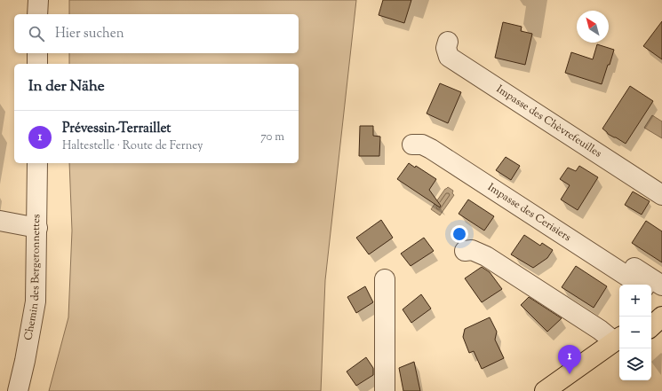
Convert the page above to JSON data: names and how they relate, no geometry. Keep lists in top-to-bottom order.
{
  "streets": {
    "street": ["Impasse des Chèvrefeuilles", "Impasse des Cerisiers", "Chemin des Bergeronnettes"]
  },
  "north": "top left",
  "page": {
    "search": "Hier suchen",
    "heading": "In der Nähe",
    "list": [
      {
        "mark": "1",
        "name": "Prévessin-Terraillet",
        "note": "Haltestelle · Route de Ferney",
        "value": "70 m"
      }
    ],
    "map_buttons": ["+", "−"],
    "pins": "1"
  }
}
